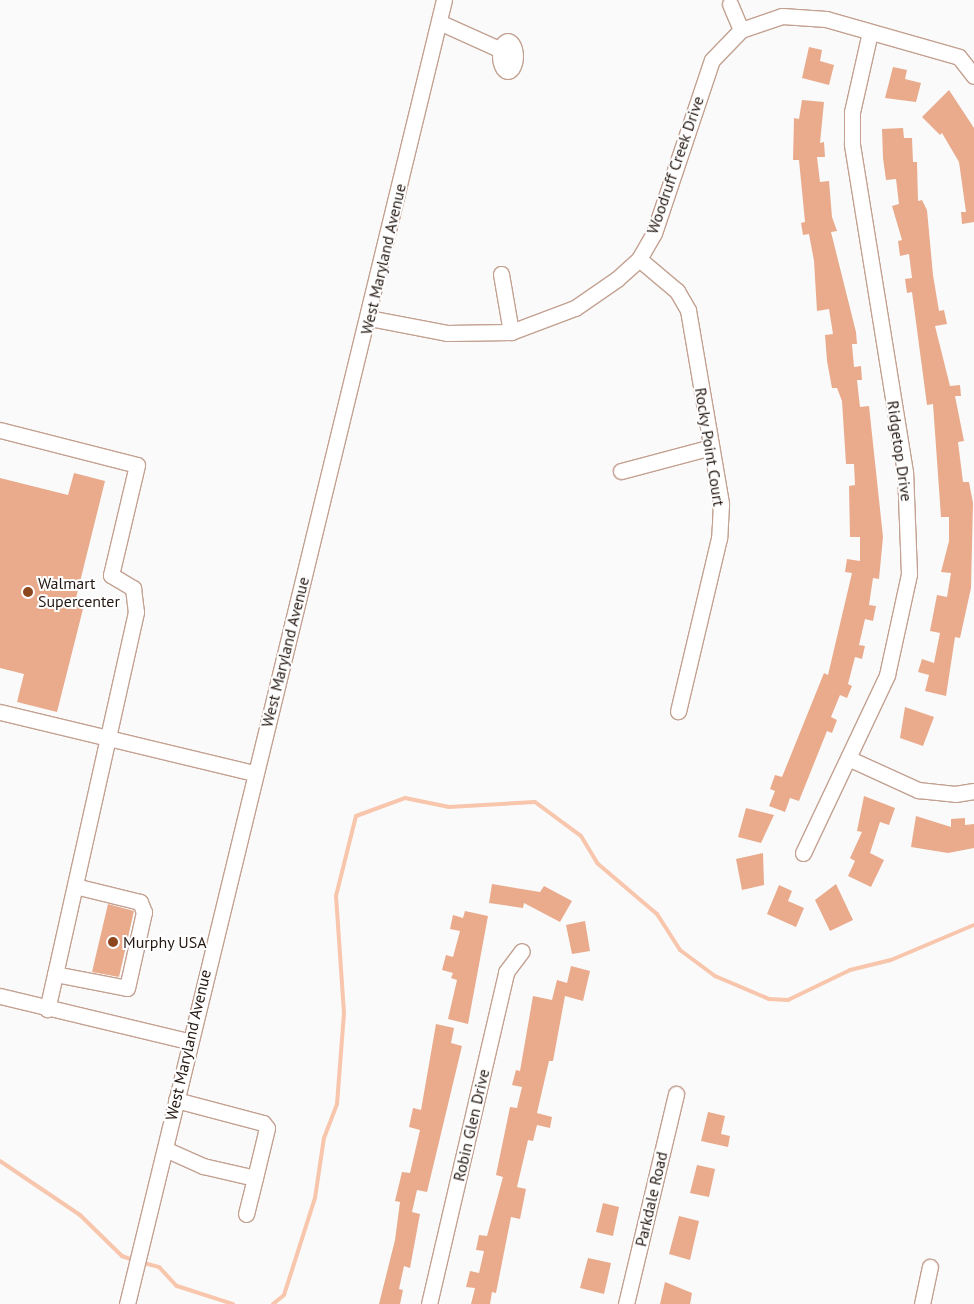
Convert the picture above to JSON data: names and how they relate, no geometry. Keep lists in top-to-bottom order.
{
  "streets": {
    "street": [
      "Woodruff Creek Drive",
      "West Maryland Avenue",
      "Rocky Point Court",
      "Ridgetop Drive",
      "Robin Glen Drive",
      "Parkdale Road"
    ]
  },
  "crossings": [
    ["Woodruff Creek Drive", "West Maryland Avenue"],
    ["Woodruff Creek Drive", "Rocky Point Court"],
    ["Woodruff Creek Drive", "Ridgetop Drive"]
  ],
  "places": ["Walmart Supercenter", "Murphy USA"]
}
